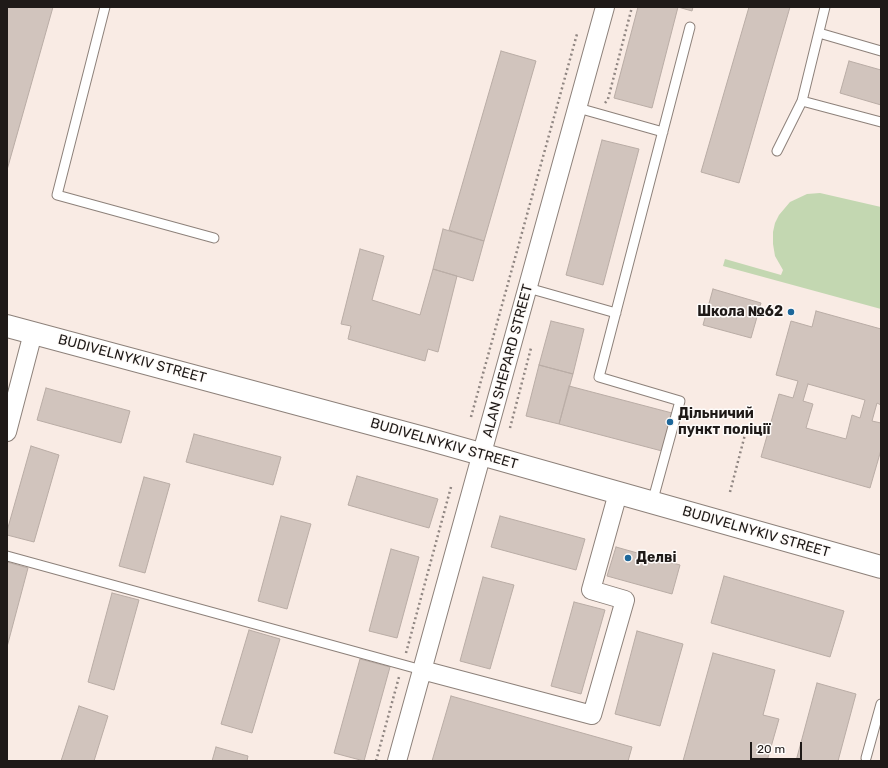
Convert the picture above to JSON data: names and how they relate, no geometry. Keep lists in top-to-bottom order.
{
  "streets": {
    "street": ["BUDIVELNYKIV STREET", "ALAN SHEPARD STREET"]
  },
  "crossings": [
    ["BUDIVELNYKIV STREET", "ALAN SHEPARD STREET"]
  ],
  "places": ["Школа №62", "Дільничий пункт поліції", "Делві"],
  "scale_bar": "20 m"
}
